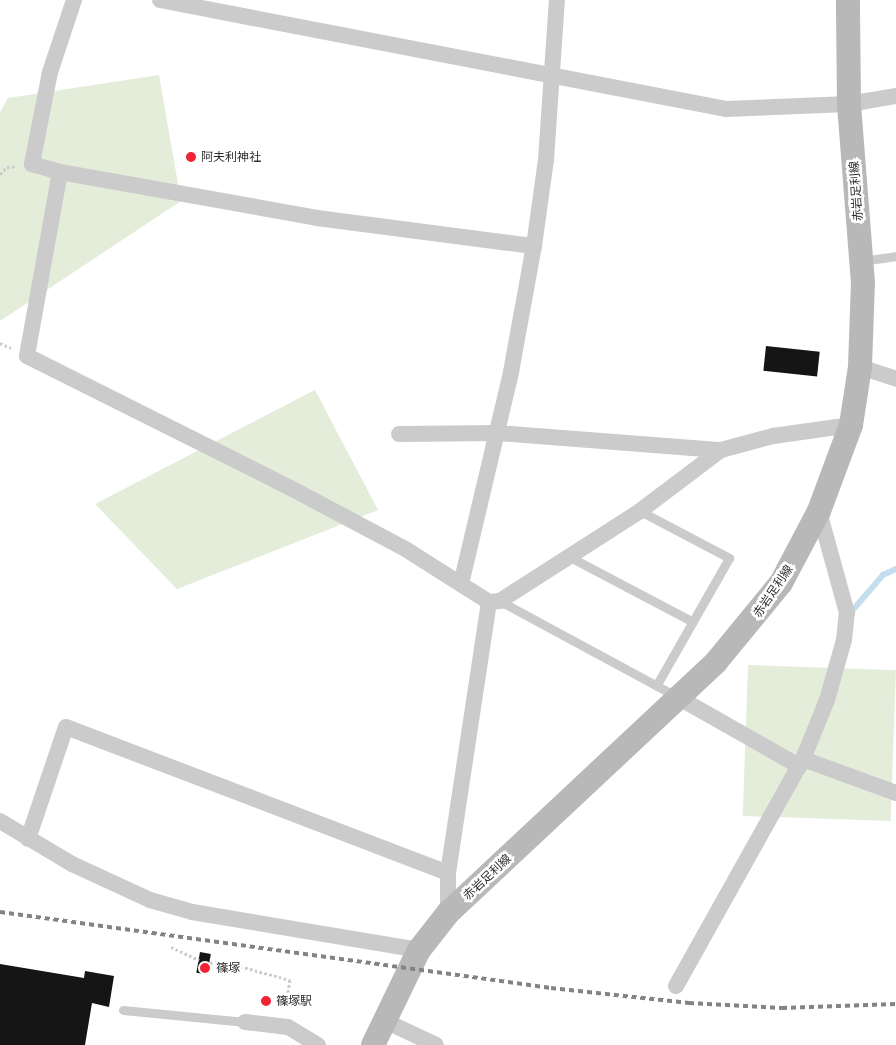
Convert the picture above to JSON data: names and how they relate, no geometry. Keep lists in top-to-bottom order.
{
  "streets": {
    "main road": ["赤岩足利線"]
  },
  "places": ["阿夫利神社", "篠塚", "篠塚駅"]
}
